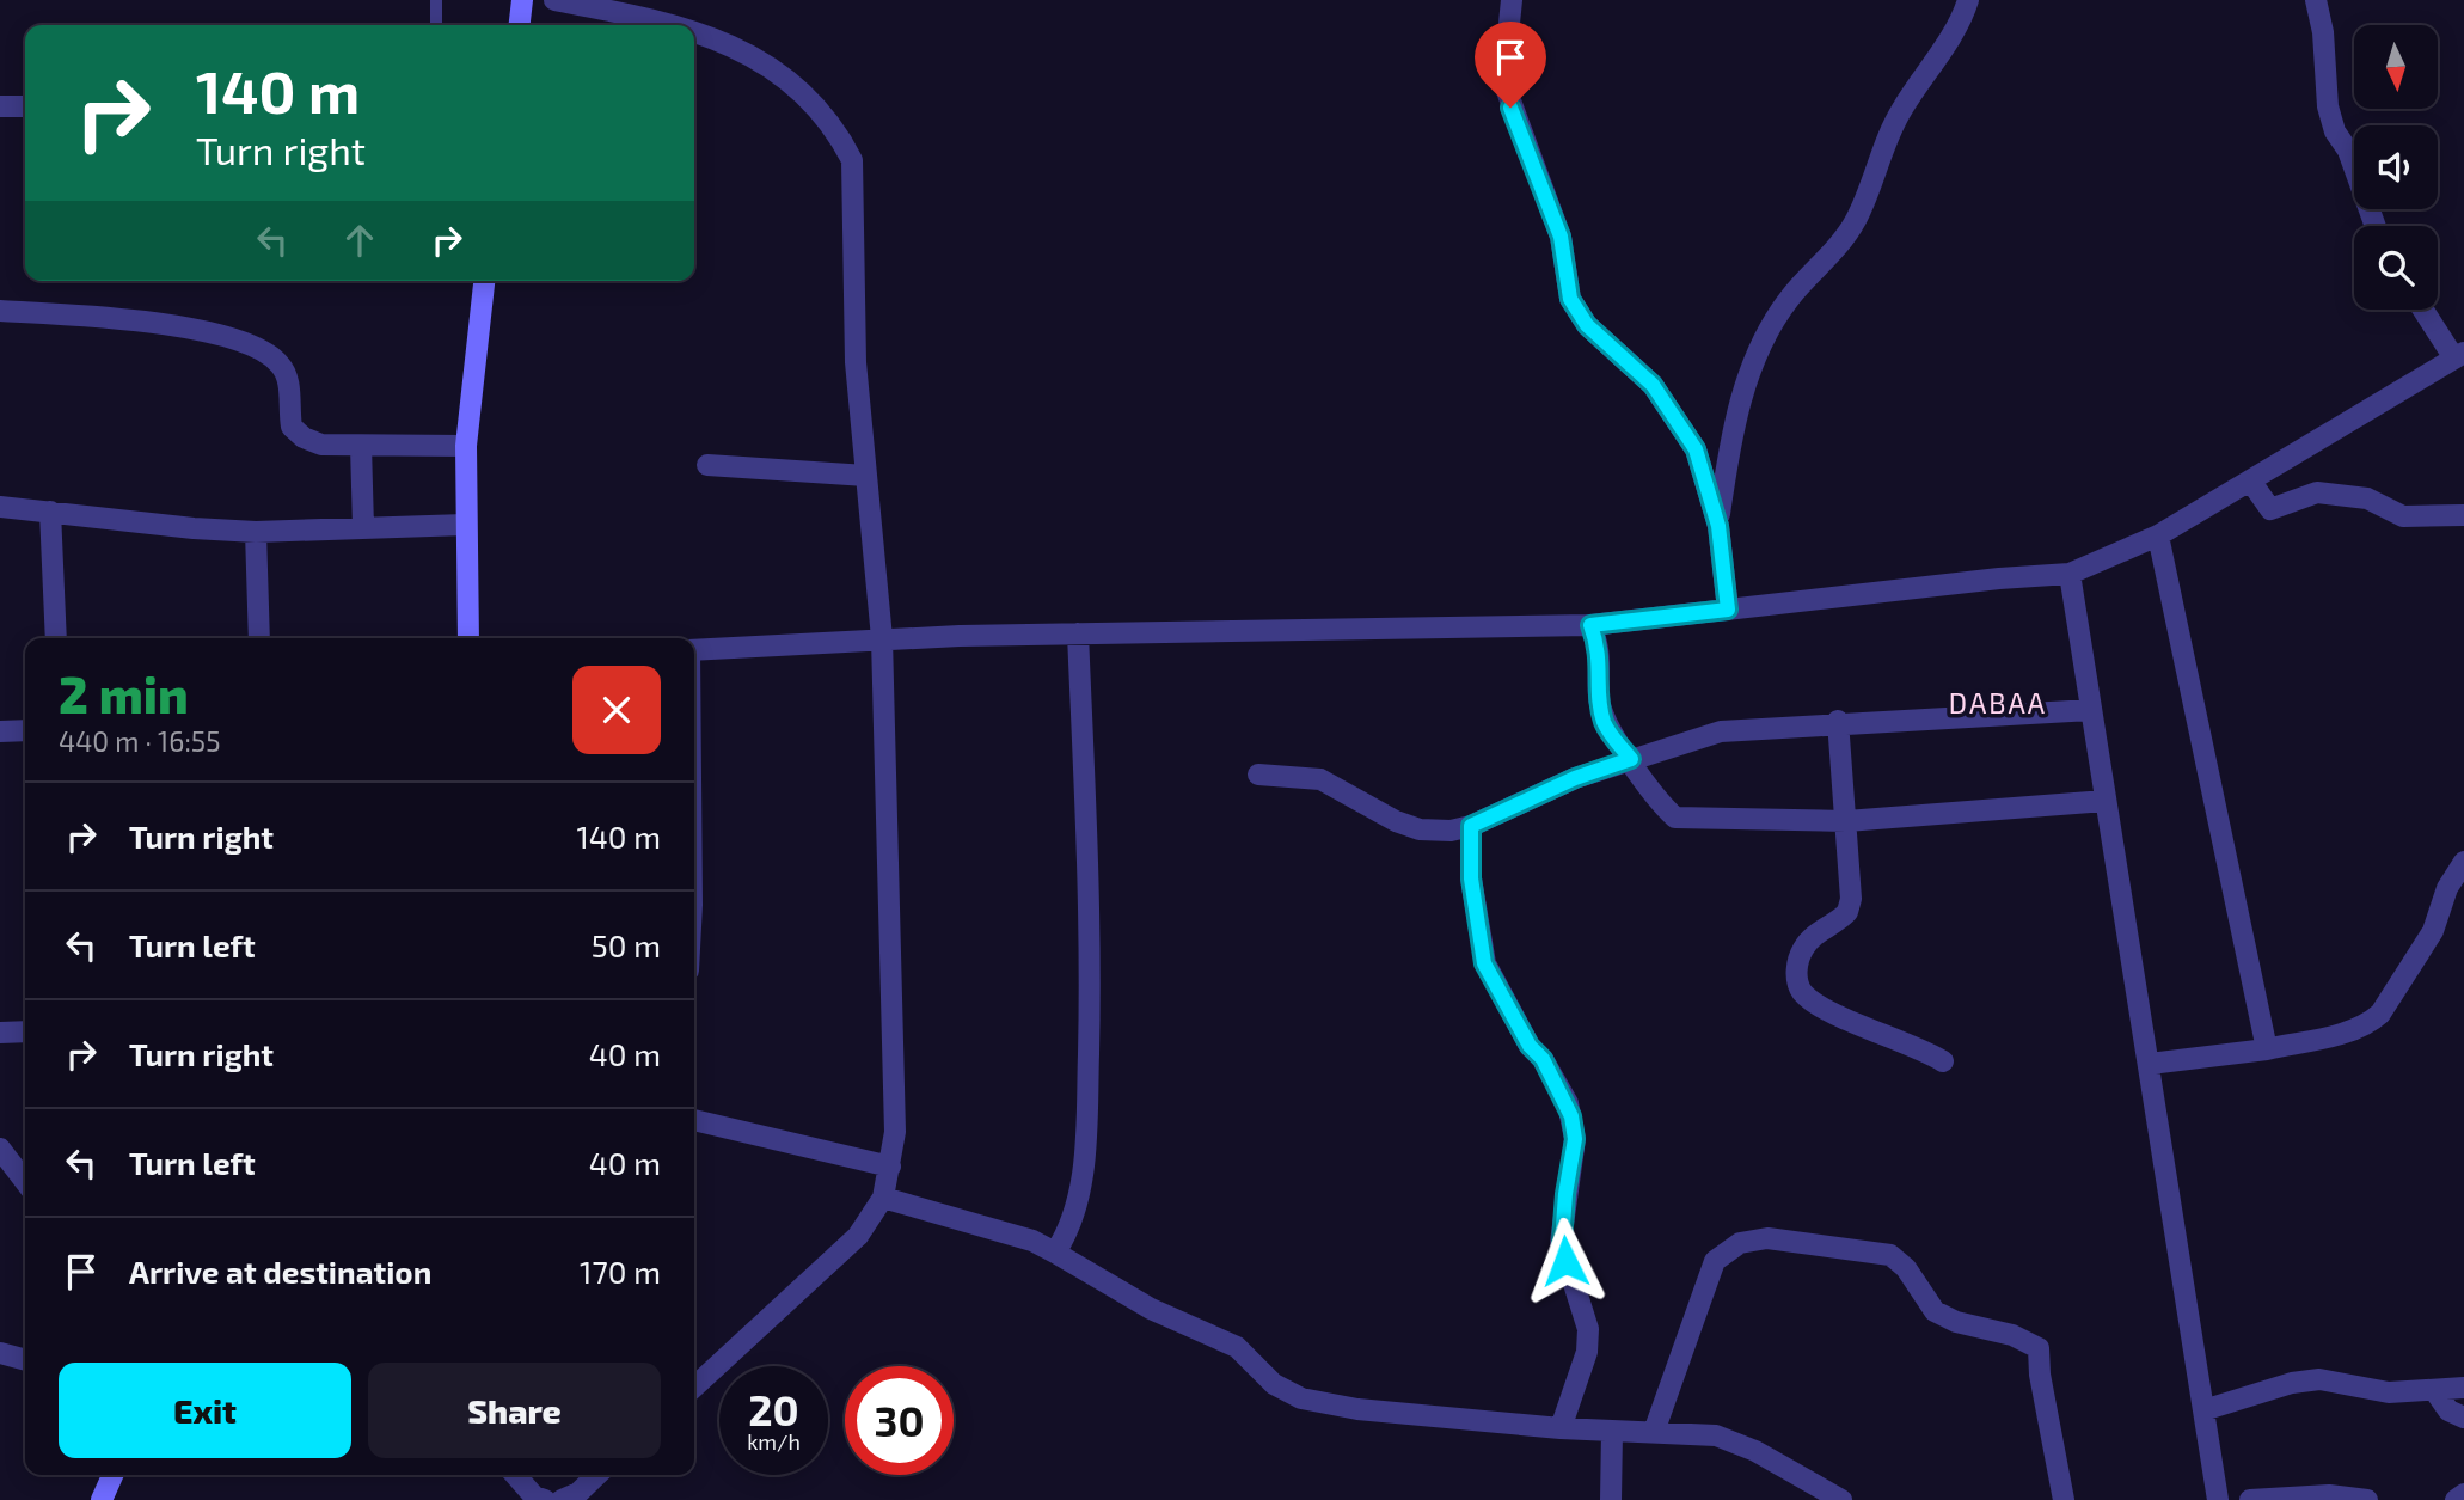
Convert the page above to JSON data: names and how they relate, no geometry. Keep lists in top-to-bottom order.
{
  "districts": ["DABAA"],
  "north": "bottom",
  "page": {
    "turn": ["140 m", "Turn right"],
    "heading": ["2 min", "440 m · 16:55"],
    "list": [
      {
        "name": "Turn right",
        "value": "140 m"
      },
      {
        "name": "Turn left",
        "value": "50 m"
      },
      {
        "name": "Turn right",
        "value": "40 m"
      },
      {
        "name": "Turn left",
        "value": "40 m"
      },
      {
        "name": "Arrive at destination",
        "value": "170 m"
      }
    ],
    "buttons": ["Exit", "Share"],
    "speed": "20 km/h",
    "limit": "30"
  }
}
